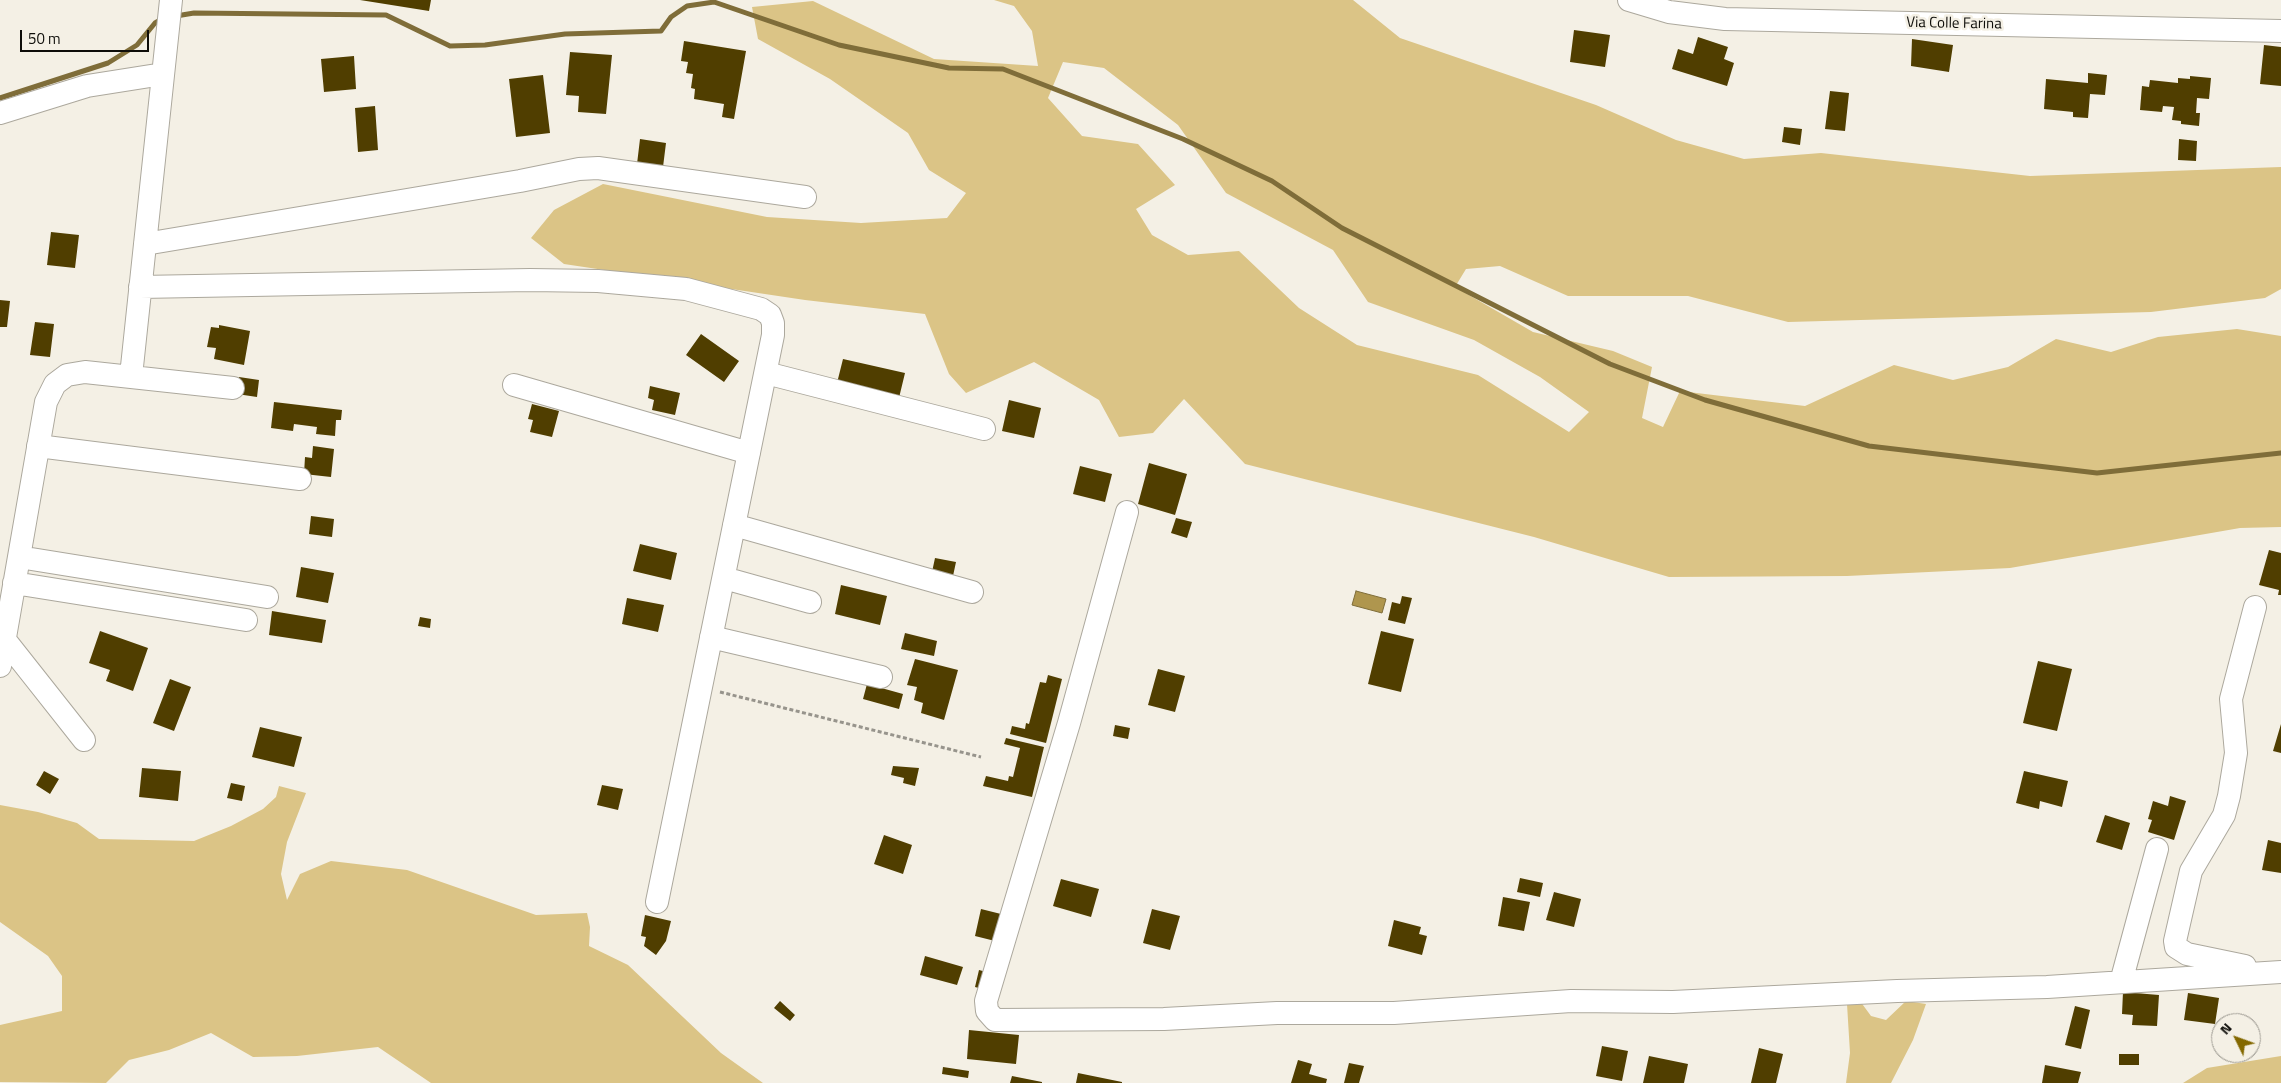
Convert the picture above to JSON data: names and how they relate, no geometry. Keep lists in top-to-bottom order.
{
  "streets": {
    "street": ["Via Colle Farina"]
  },
  "scale_bar": "50 m",
  "north": "top left"
}
